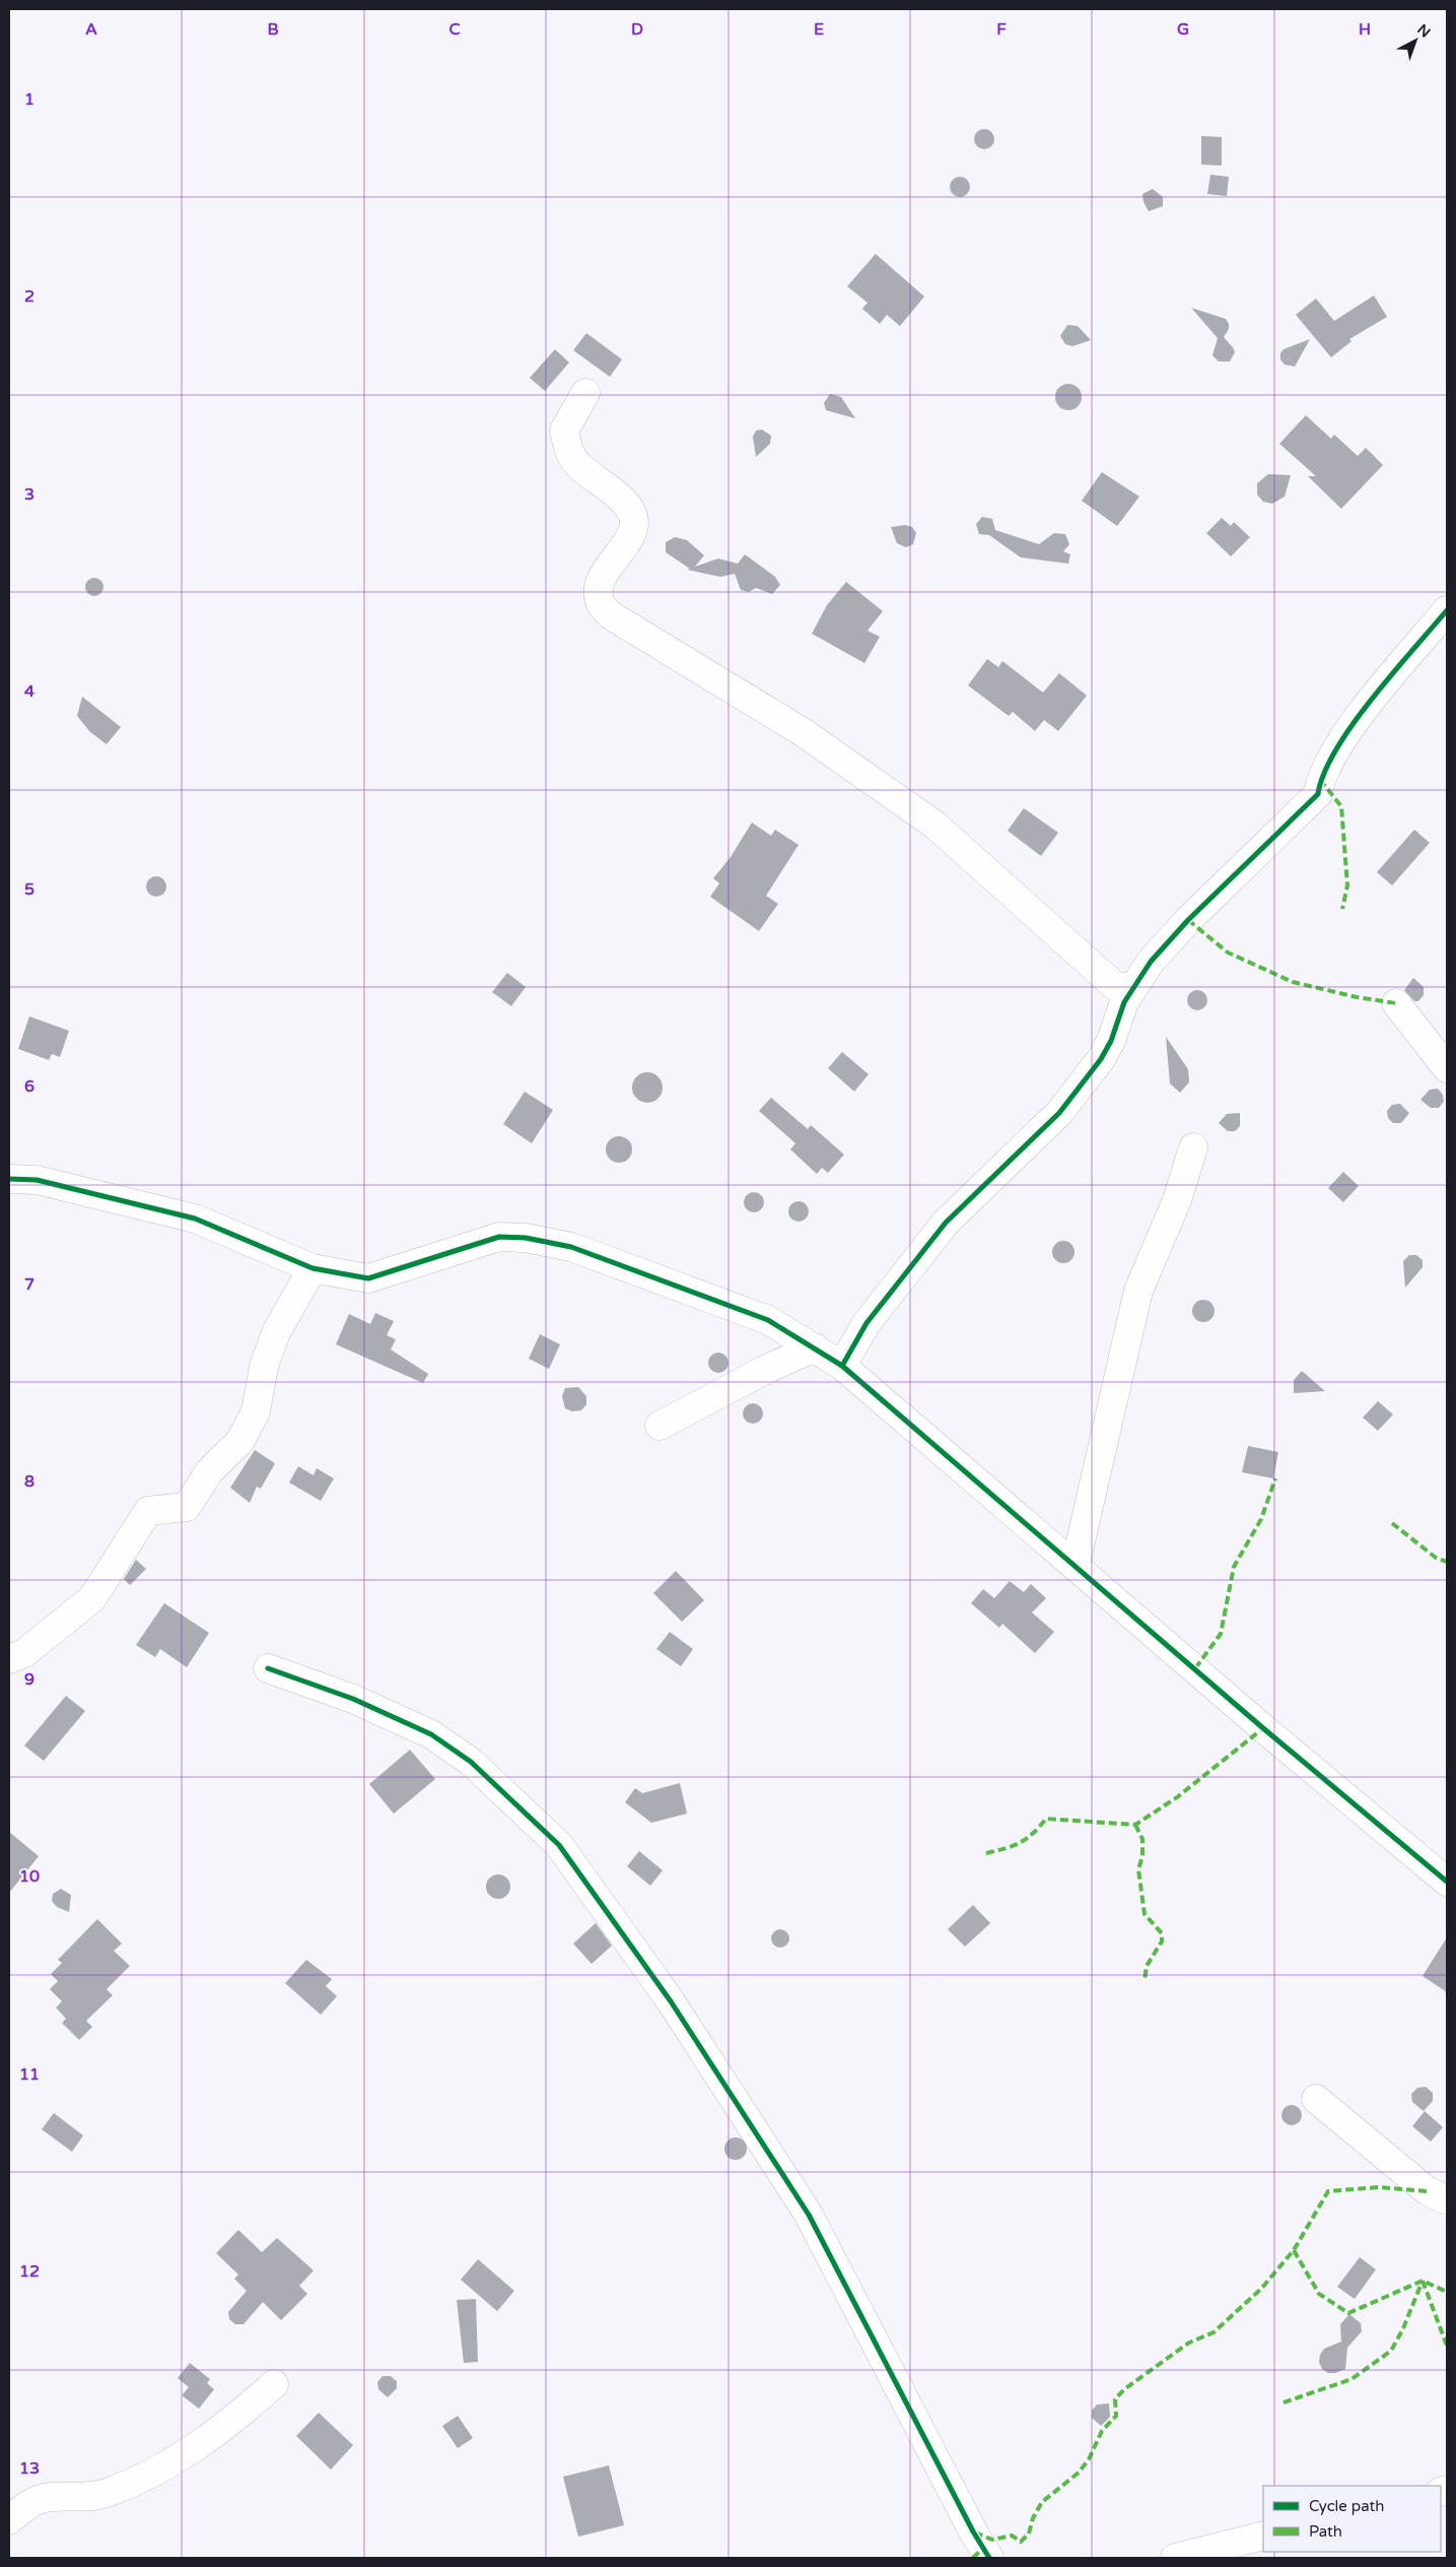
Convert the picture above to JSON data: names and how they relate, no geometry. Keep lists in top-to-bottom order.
{
  "legend": ["Cycle path", "Path"],
  "north": "top right",
  "grid": {
    "columns": [
      "A",
      "B",
      "C",
      "D",
      "E",
      "F",
      "G",
      "H"
    ],
    "rows": [
      "1",
      "2",
      "3",
      "4",
      "5",
      "6",
      "7",
      "8",
      "9",
      "10",
      "11",
      "12",
      "13"
    ]
  }
}
